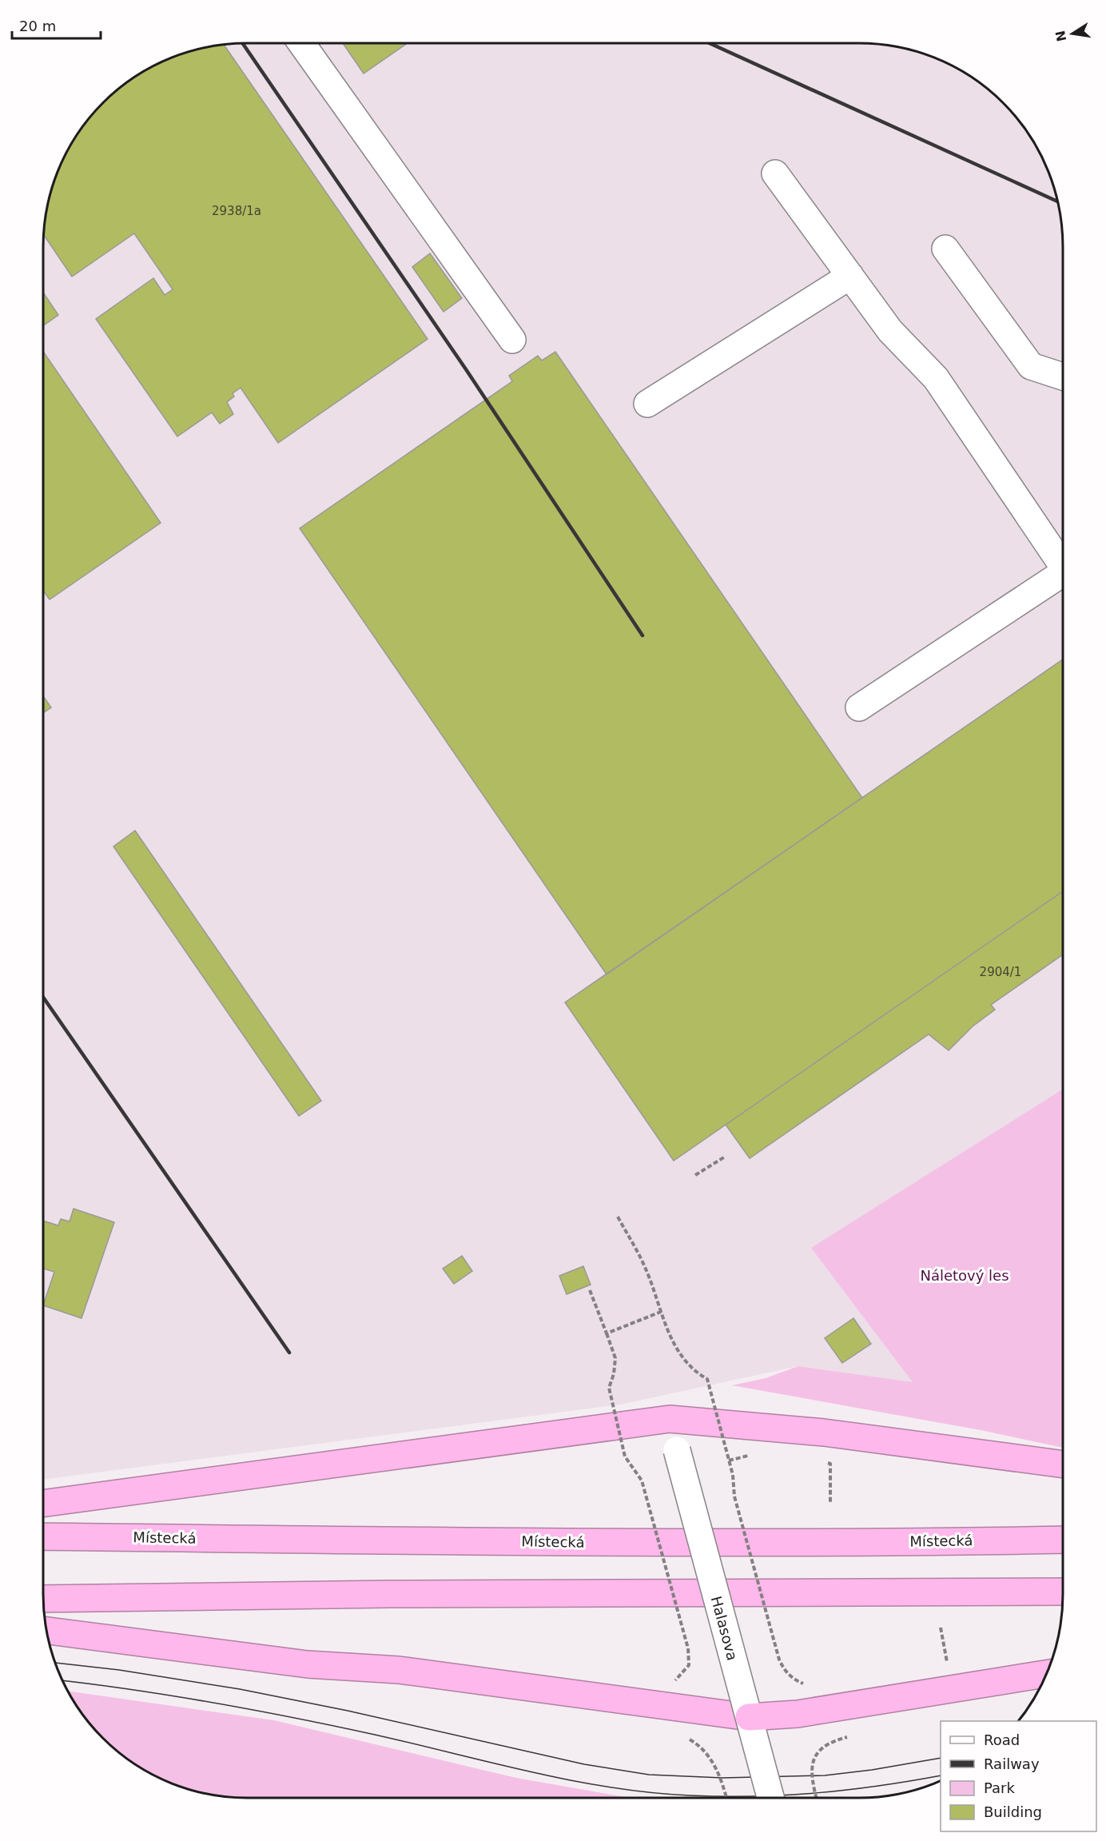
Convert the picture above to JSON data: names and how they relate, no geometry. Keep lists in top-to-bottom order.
{
  "streets": {
    "highway": ["Místecká"],
    "street": ["Halasova"]
  },
  "parks": ["Náletový les"],
  "house_numbers": ["2938/1a", "2904/1"],
  "legend": [
    "Road",
    "Railway",
    "Park",
    "Building"
  ],
  "scale_bar": "20 m",
  "north": "left"
}
